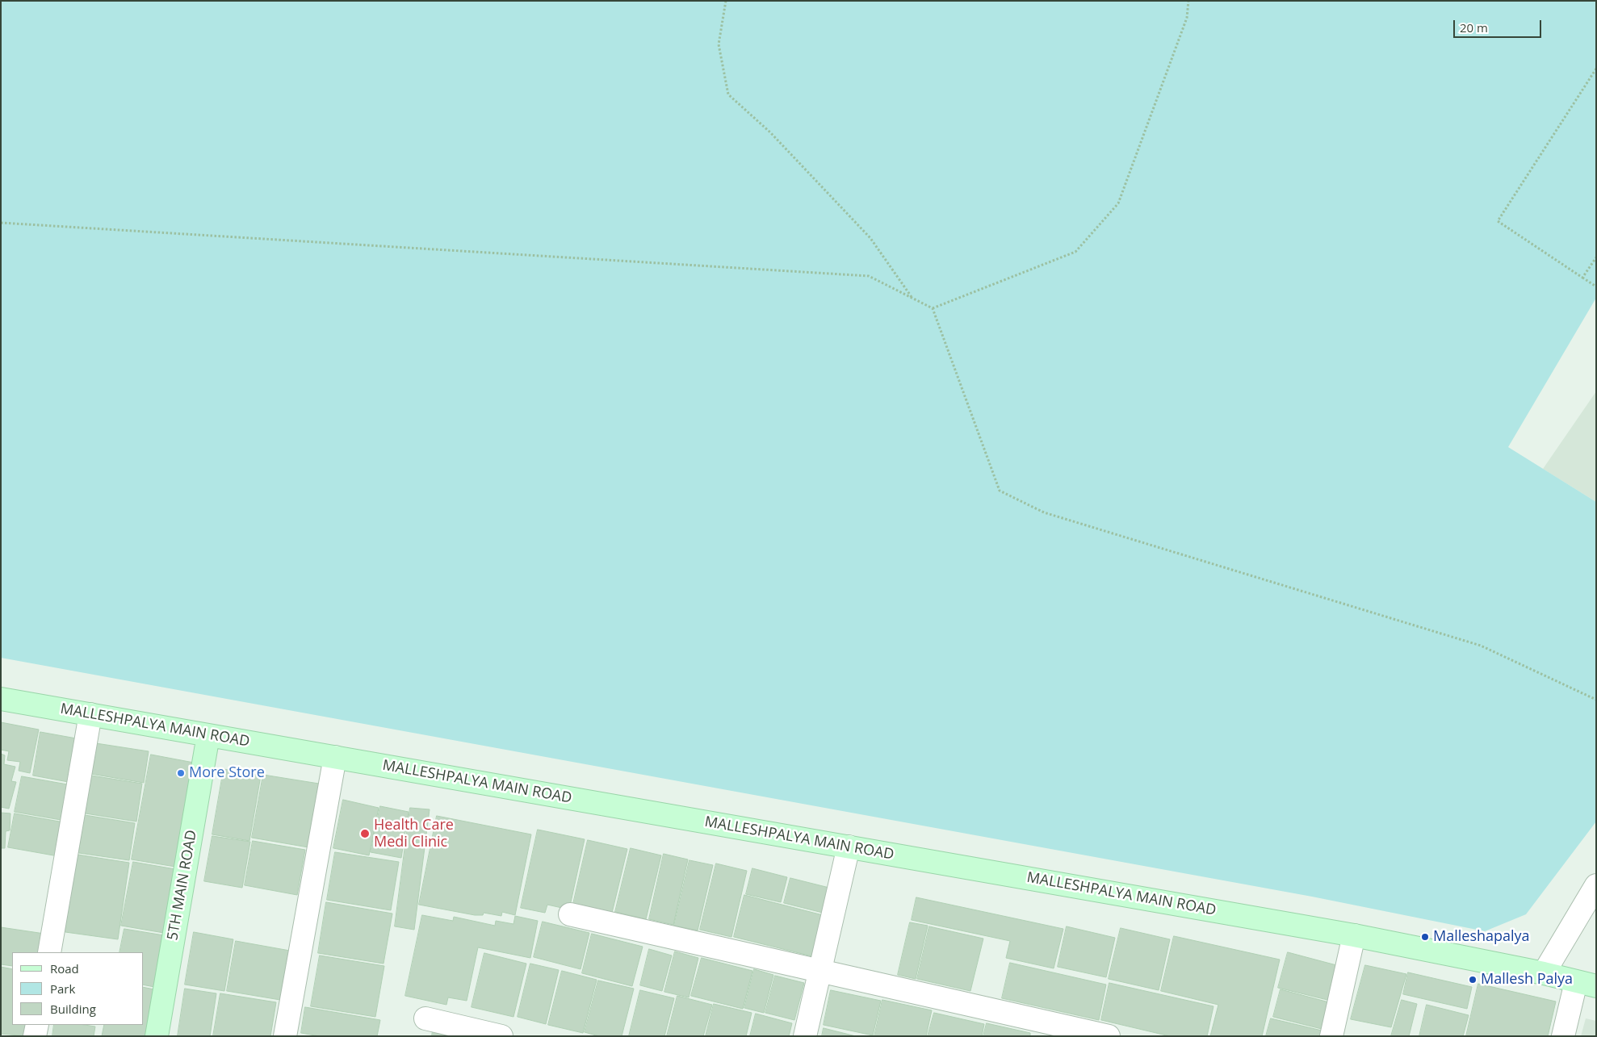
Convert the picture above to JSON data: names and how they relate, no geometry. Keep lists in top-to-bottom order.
{
  "streets": {
    "main road": ["MALLESHPALYA MAIN ROAD", "5TH MAIN ROAD"]
  },
  "crossings": [
    ["MALLESHPALYA MAIN ROAD", "5TH MAIN ROAD"]
  ],
  "places": [
    "More Store",
    "Health Care Medi Clinic",
    "Malleshapalya",
    "Mallesh Palya"
  ],
  "legend": ["Road", "Park", "Building"],
  "scale_bar": "20 m"
}
